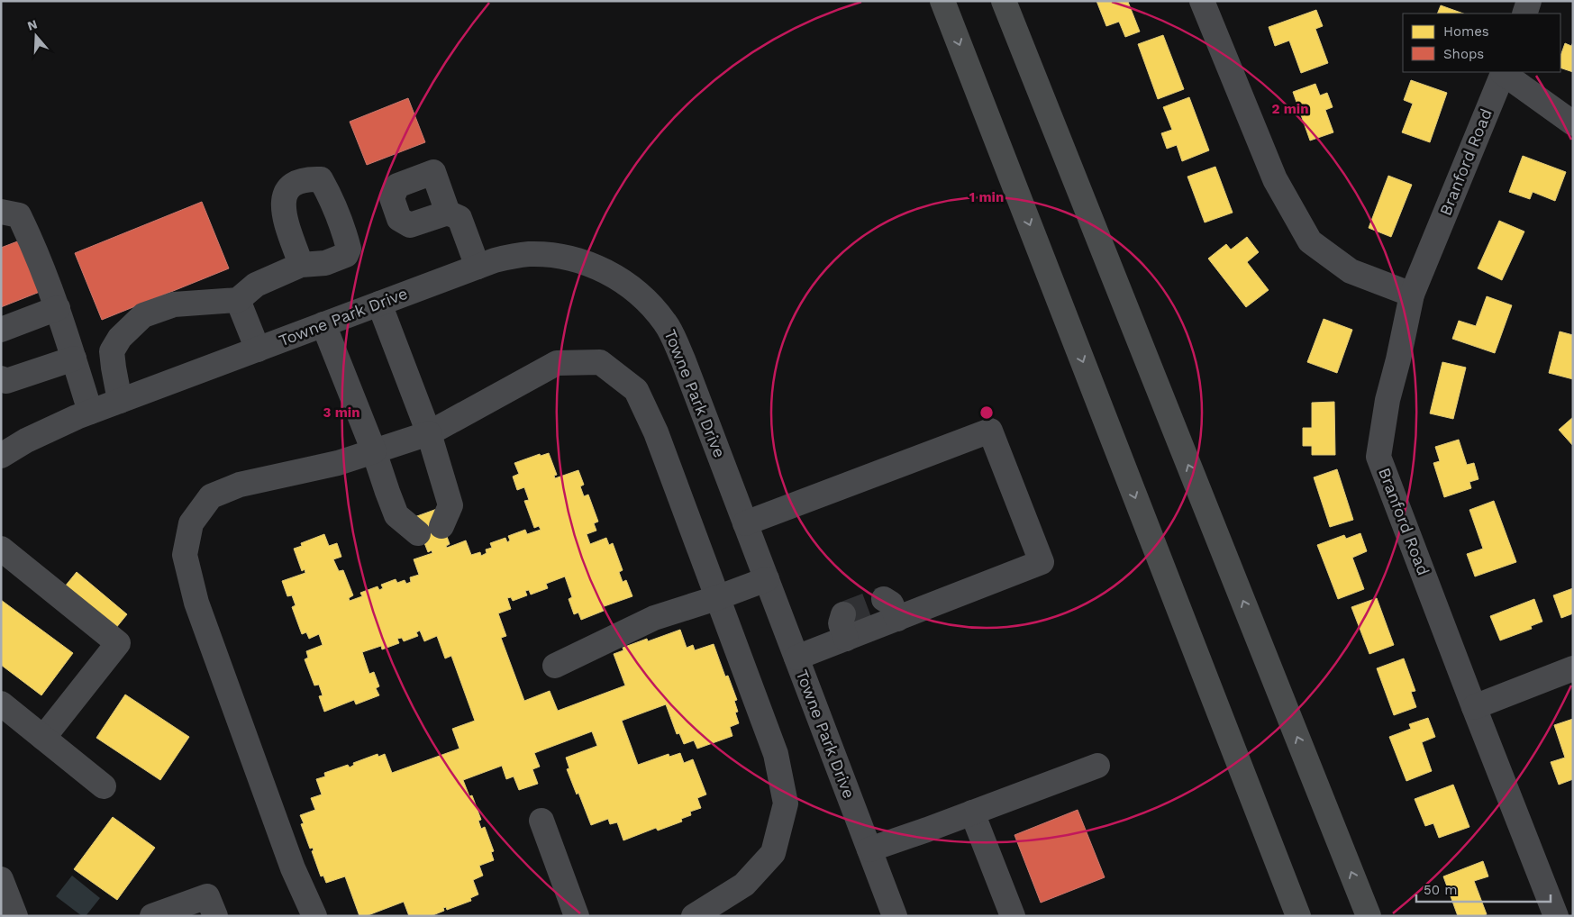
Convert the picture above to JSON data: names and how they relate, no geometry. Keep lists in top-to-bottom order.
{
  "streets": {
    "street": ["Branford Road", "Towne Park Drive"]
  },
  "legend": ["Homes", "Shops"],
  "scale_bar": "50 m",
  "north": "top",
  "rings": ["2 min", "1 min", "3 min"]
}
